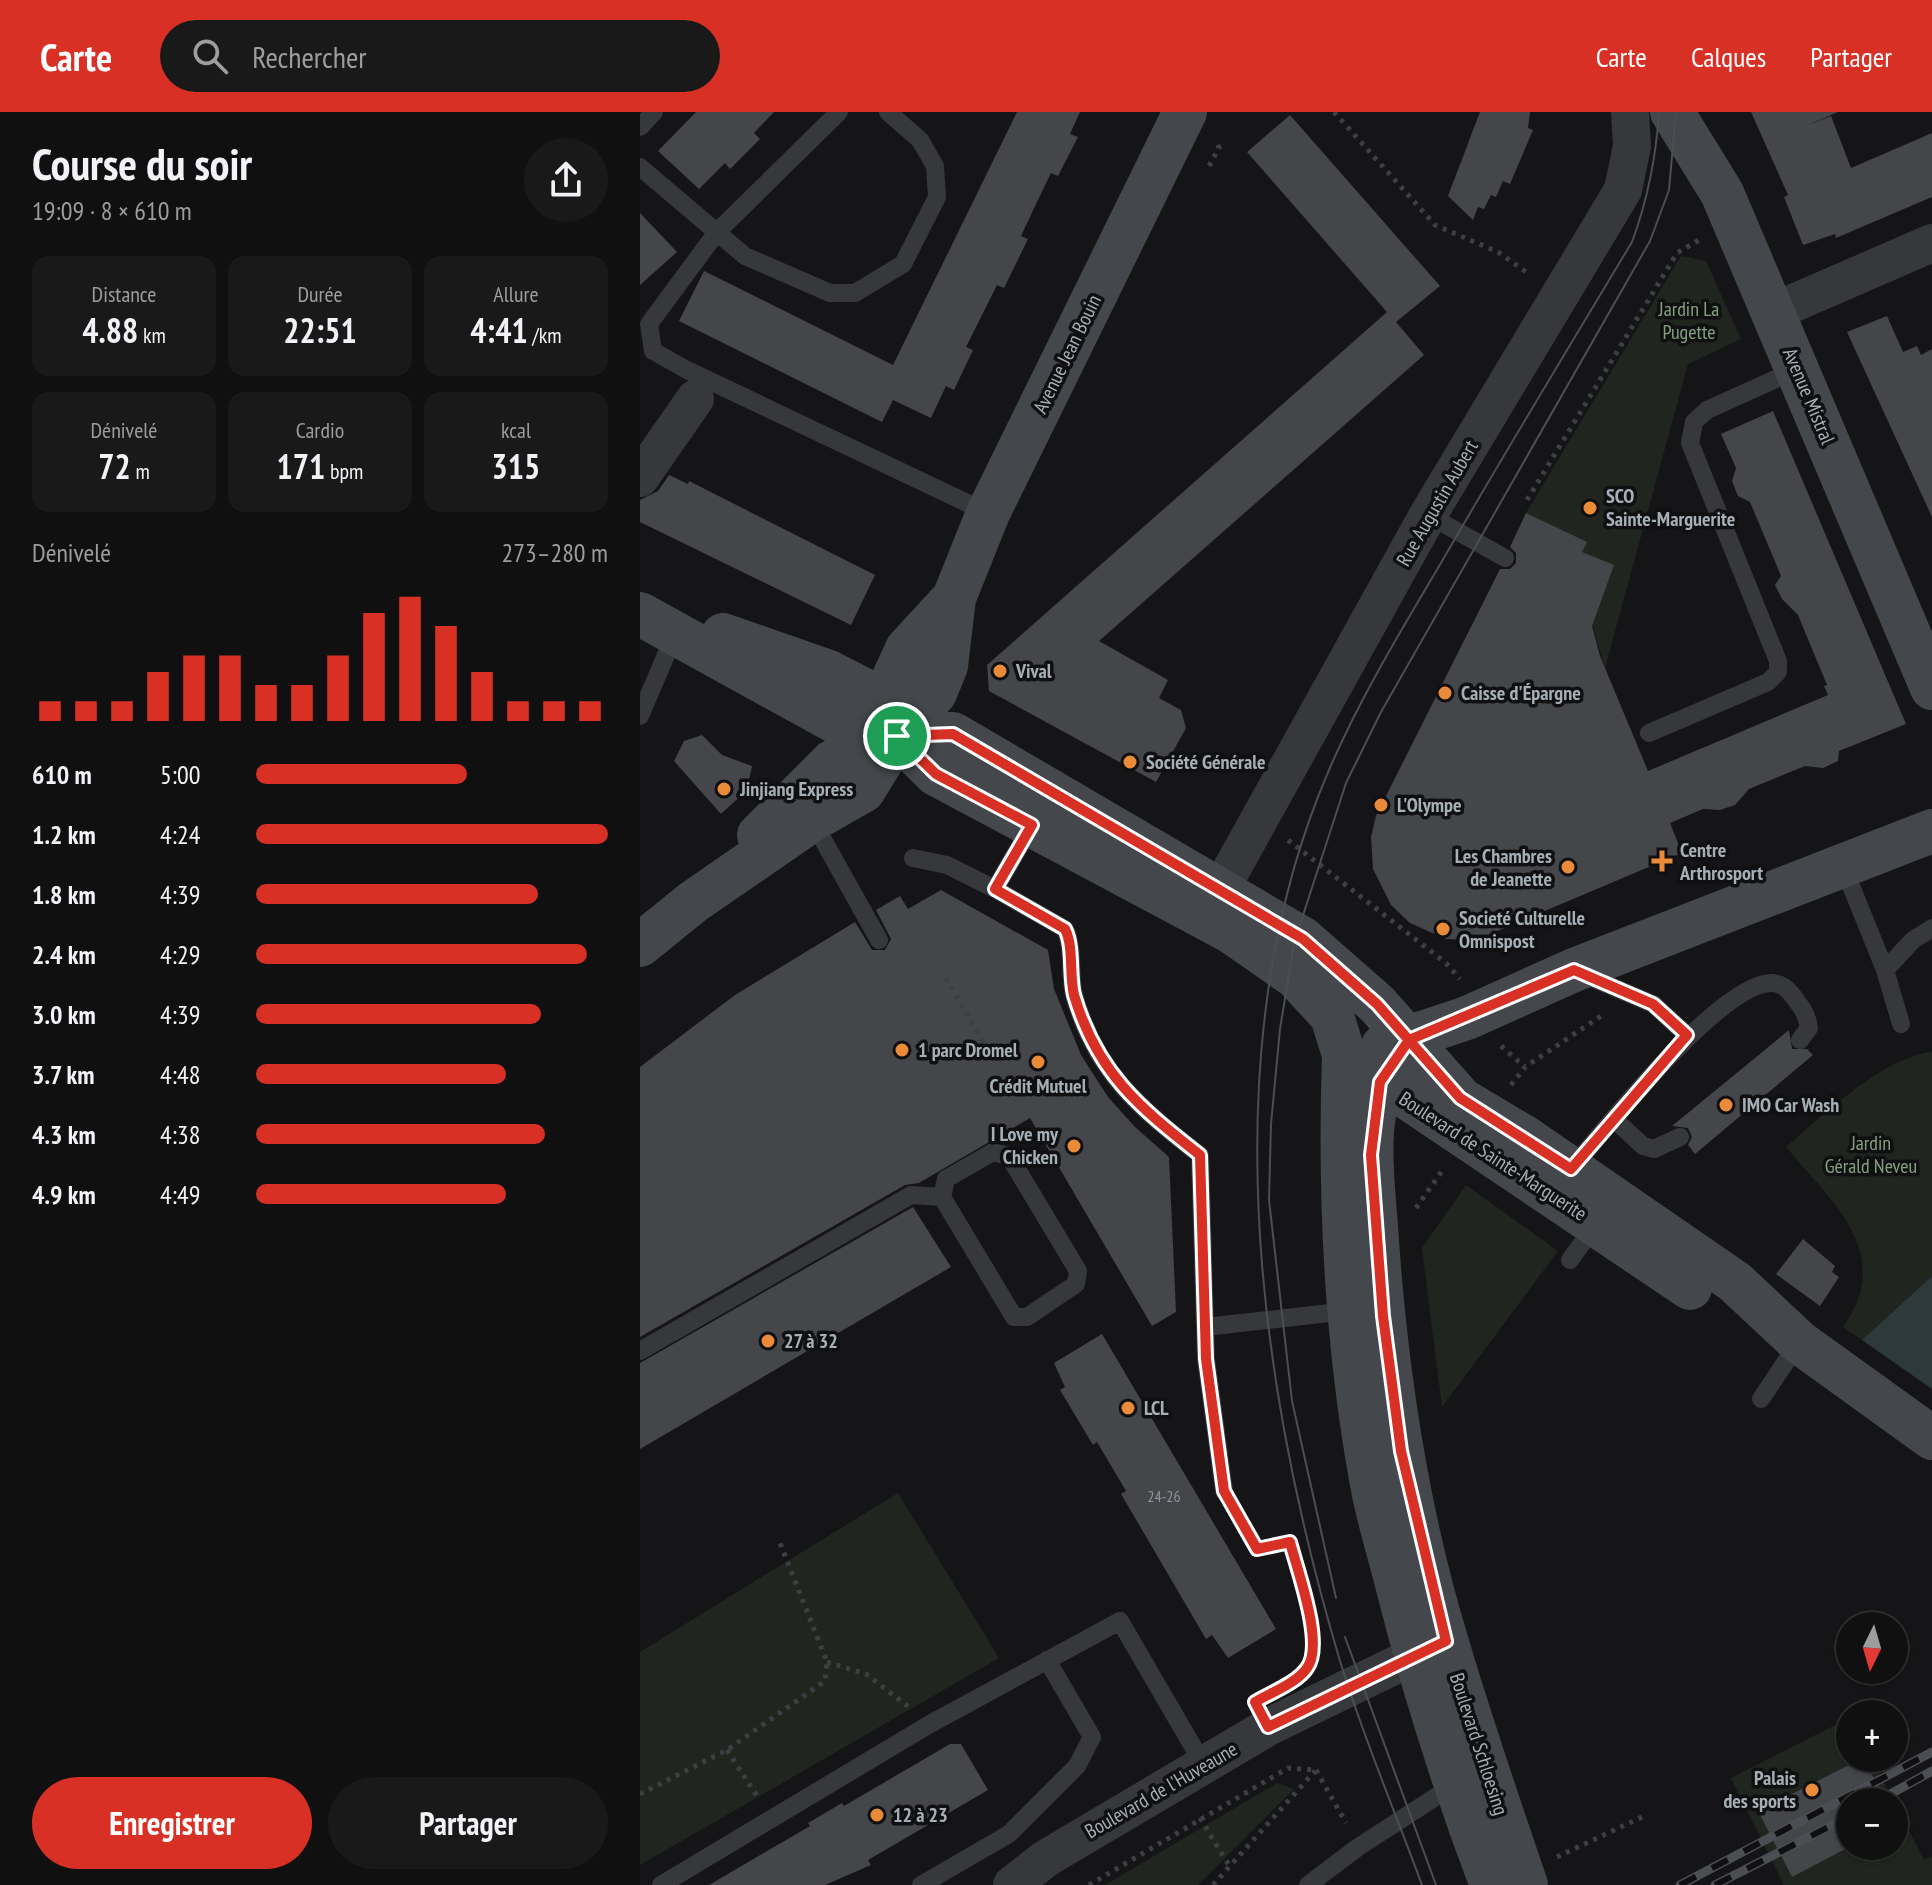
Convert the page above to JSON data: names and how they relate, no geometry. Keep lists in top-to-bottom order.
{
  "streets": {
    "main road": [
      "Avenue Jean Bouin",
      "Avenue Mistral",
      "Boulevard de Sainte-Marguerite",
      "Boulevard Schloesing"
    ],
    "street": ["Rue Augustin Aubert", "Boulevard de l'Huveaune"]
  },
  "crossings": [
    ["Avenue Jean Bouin", "Boulevard de Sainte-Marguerite"],
    ["Rue Augustin Aubert", "Boulevard de Sainte-Marguerite"],
    ["Boulevard de Sainte-Marguerite", "Boulevard Schloesing"],
    ["Boulevard Schloesing", "Boulevard de l'Huveaune"]
  ],
  "parks": ["Jardin La Pugette", "Jardin Gérald Neveu"],
  "places": {
    "other": [
      "SCO Sainte-Marguerite",
      "Vival",
      "Caisse d'Épargne",
      "Société Générale",
      "Jinjiang Express",
      "L'Olympe",
      "Les Chambres de Jeanette",
      "Societé Culturelle Omnispost",
      "1 parc Dromel",
      "Crédit Mutuel",
      "IMO Car Wash",
      "I Love my Chicken",
      "27 à 32",
      "LCL",
      "Palais des sports",
      "12 à 23"
    ],
    "health": ["Centre Arthrosport"]
  },
  "house_numbers": ["24-26"],
  "north": "bottom",
  "page": {
    "header": "Carte",
    "search": "Rechercher",
    "nav": ["Carte", "Calques", "Partager"],
    "heading": ["Course du soir", "19:09 · 8 × 610 m"],
    "stats": [
      ["Distance", "4.88 km"],
      ["Durée", "22:51"],
      ["Allure", "4:41 /km"],
      ["Dénivelé", "72 m"],
      ["Cardio", "171 bpm"],
      ["kcal", "315"]
    ],
    "chart": ["Dénivelé", "273–280 m"],
    "list": [
      {
        "name": "610 m",
        "note": "5:00"
      },
      {
        "name": "1.2 km",
        "note": "4:24"
      },
      {
        "name": "1.8 km",
        "note": "4:39"
      },
      {
        "name": "2.4 km",
        "note": "4:29"
      },
      {
        "name": "3.0 km",
        "note": "4:39"
      },
      {
        "name": "3.7 km",
        "note": "4:48"
      },
      {
        "name": "4.3 km",
        "note": "4:38"
      },
      {
        "name": "4.9 km",
        "note": "4:49"
      }
    ],
    "map_buttons": ["+", "−"],
    "buttons": ["Enregistrer", "Partager"]
  }
}
